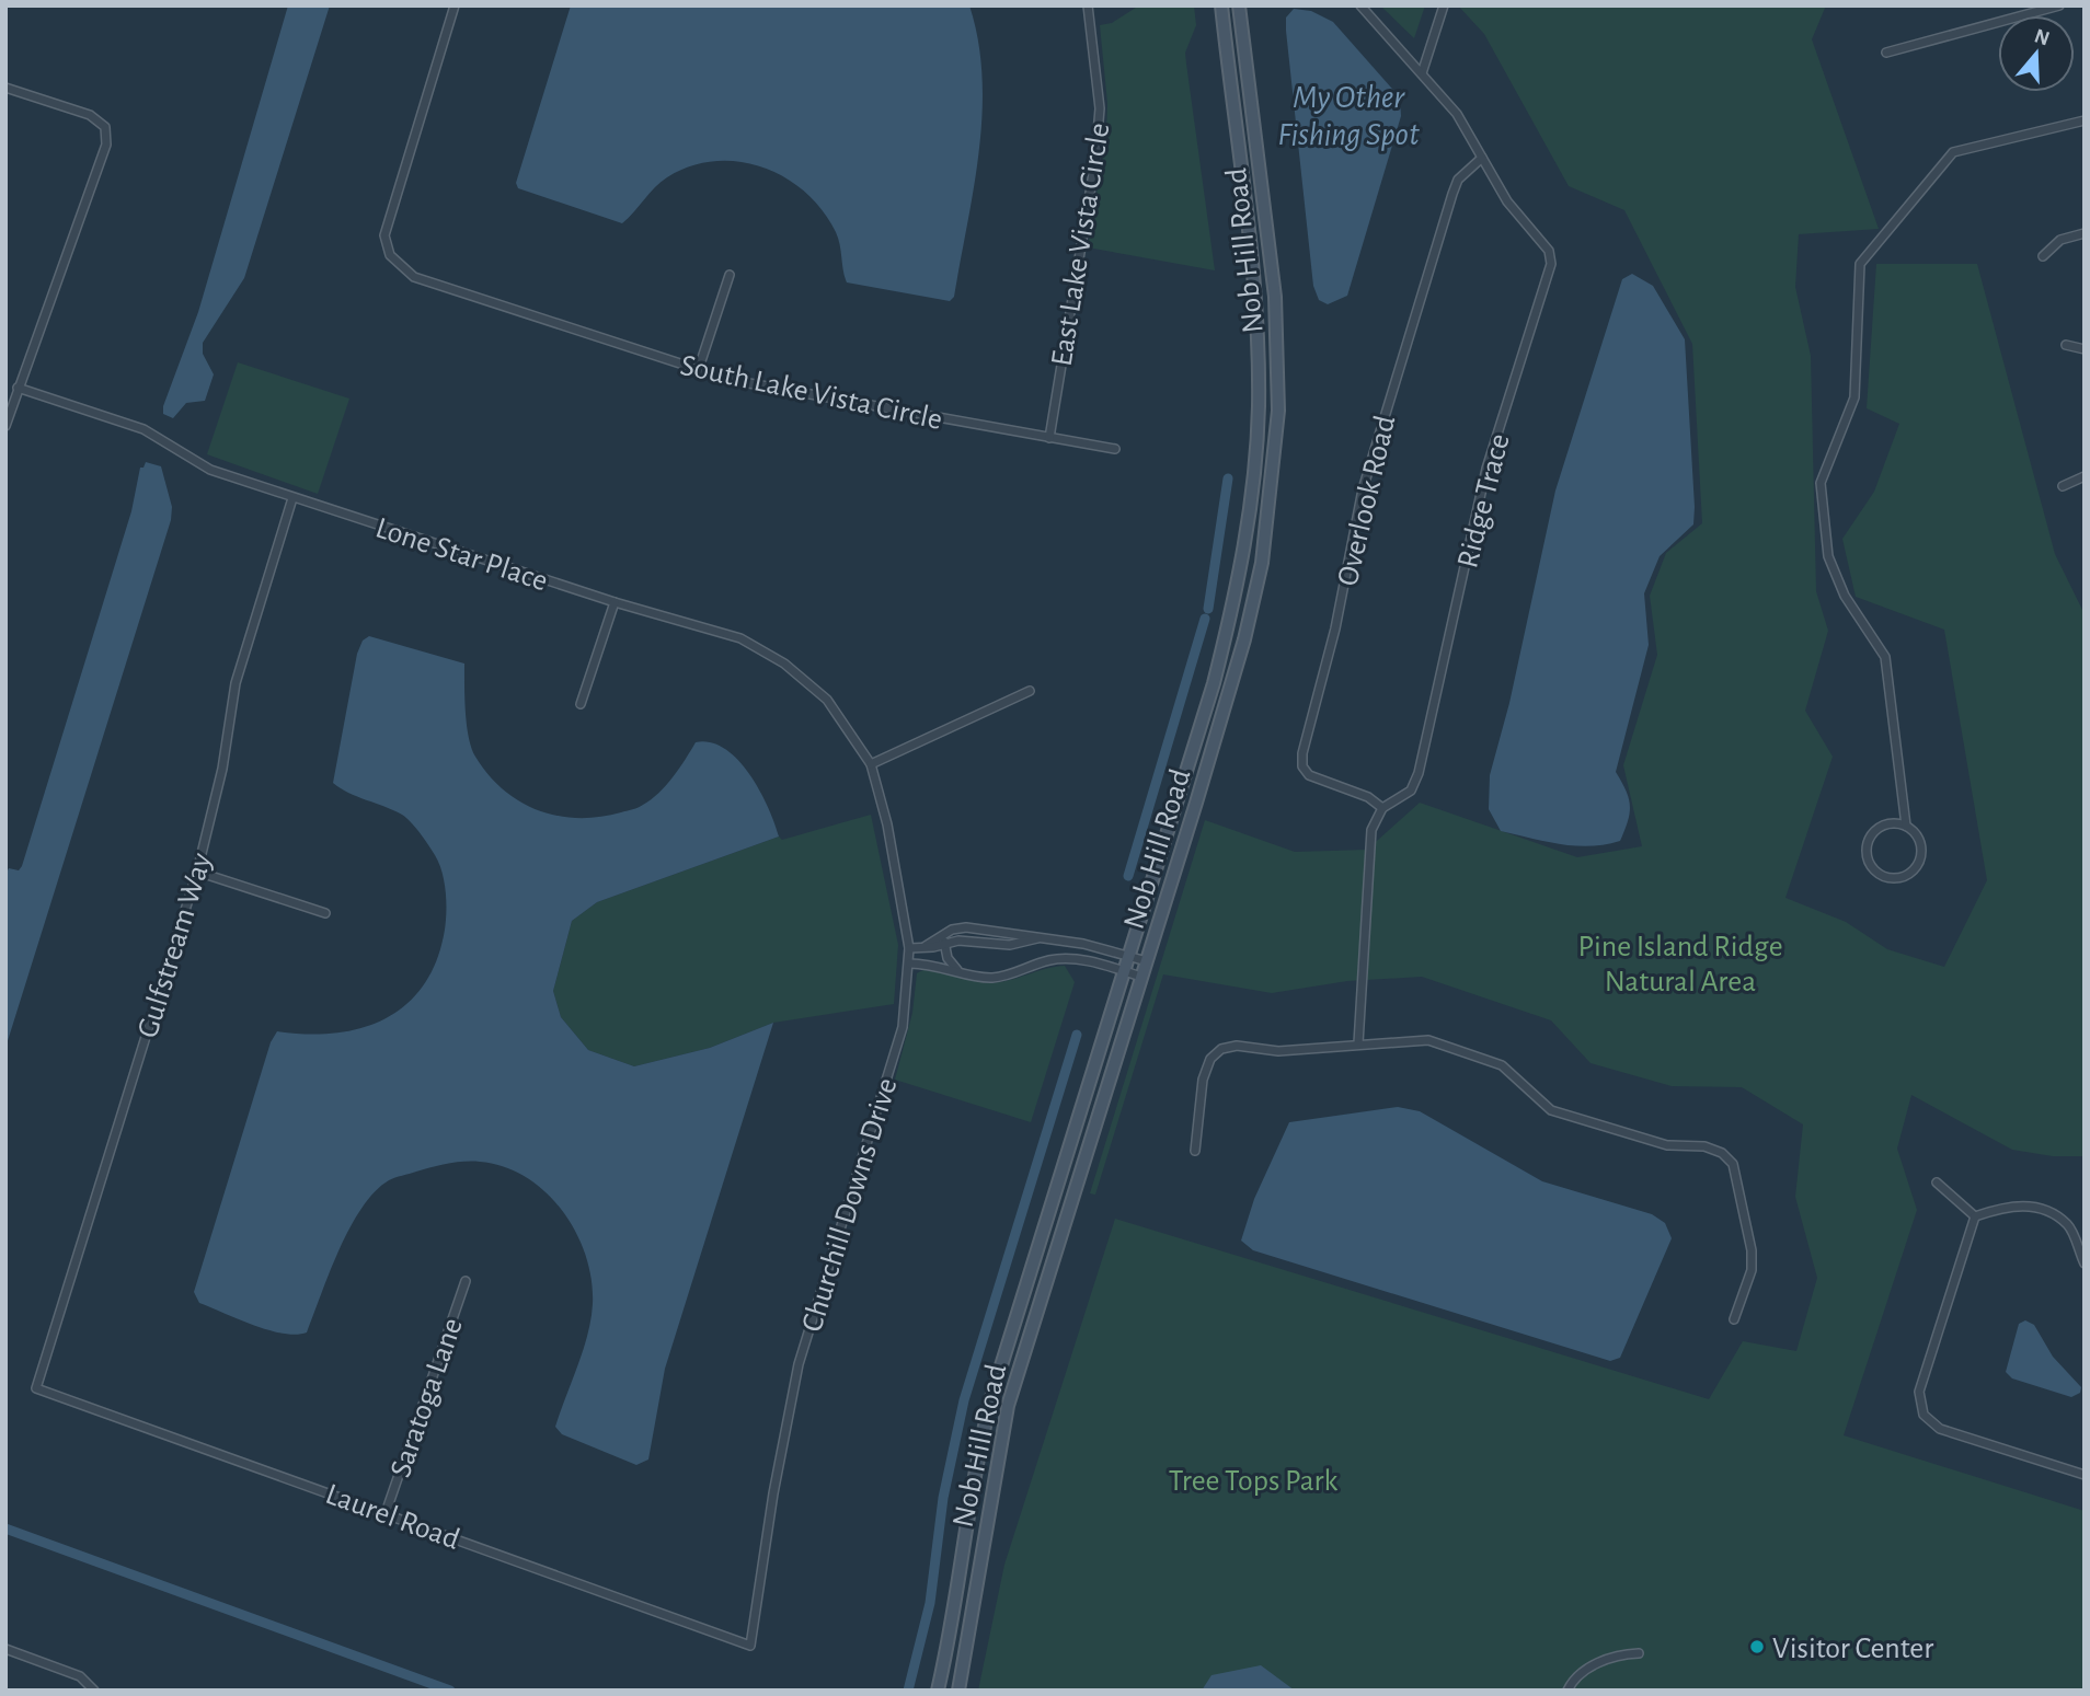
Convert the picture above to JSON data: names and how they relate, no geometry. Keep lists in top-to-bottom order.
{
  "streets": {
    "main road": ["Nob Hill Road"],
    "street": [
      "East Lake Vista Circle",
      "South Lake Vista Circle",
      "Overlook Road",
      "Ridge Trace",
      "Lone Star Place",
      "Gulfstream Way",
      "Churchill Downs Drive",
      "Saratoga Lane",
      "Laurel Road"
    ]
  },
  "crossings": [
    ["East Lake Vista Circle", "South Lake Vista Circle"],
    ["Overlook Road", "Ridge Trace"],
    ["Lone Star Place", "Gulfstream Way"],
    ["Lone Star Place", "Churchill Downs Drive"],
    ["Gulfstream Way", "Laurel Road"],
    ["Churchill Downs Drive", "Laurel Road"],
    ["Saratoga Lane", "Laurel Road"]
  ],
  "water": ["My Other Fishing Spot"],
  "parks": ["Pine Island Ridge Natural Area", "Tree Tops Park"],
  "places": ["Visitor Center"],
  "north": "top"
}
